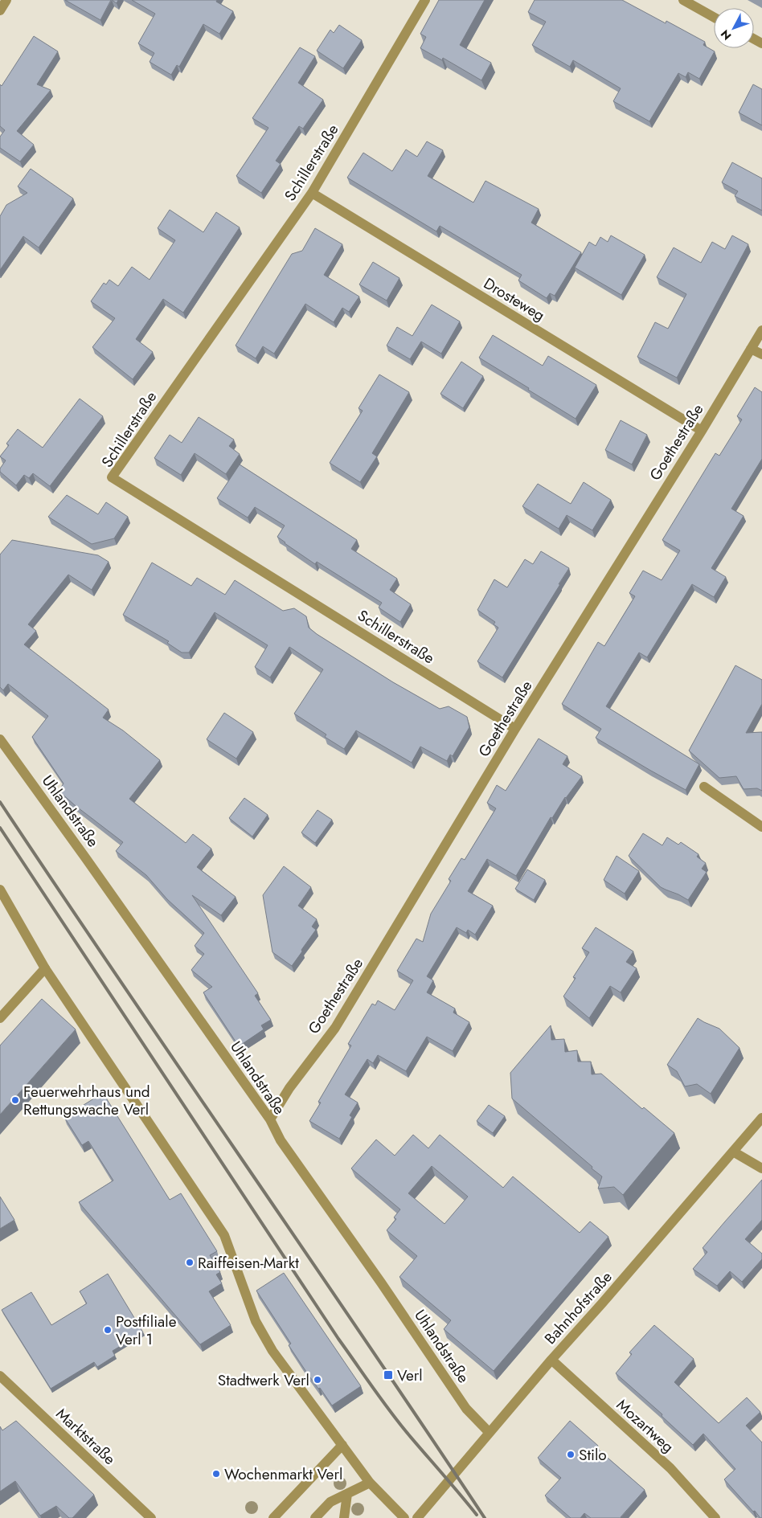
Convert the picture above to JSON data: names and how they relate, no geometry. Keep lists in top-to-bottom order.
{
  "streets": {
    "street": [
      "Schillerstraße",
      "Drosteweg",
      "Goethestraße",
      "Uhlandstraße",
      "Bahnhofstraße",
      "Mozartweg",
      "Marktstraße"
    ]
  },
  "crossings": [
    ["Schillerstraße", "Drosteweg"],
    ["Schillerstraße", "Goethestraße"],
    ["Drosteweg", "Goethestraße"],
    ["Goethestraße", "Uhlandstraße"],
    ["Uhlandstraße", "Bahnhofstraße"],
    ["Bahnhofstraße", "Mozartweg"]
  ],
  "places": {
    "other": [
      "Feuerwehrhaus und Rettungswache Verl",
      "Raiffeisen-Markt",
      "Postfiliale Verl 1",
      "Stadtwerk Verl",
      "Stilo",
      "Wochenmarkt Verl"
    ],
    "transit": ["Verl"]
  },
  "north": "bottom left"
}
